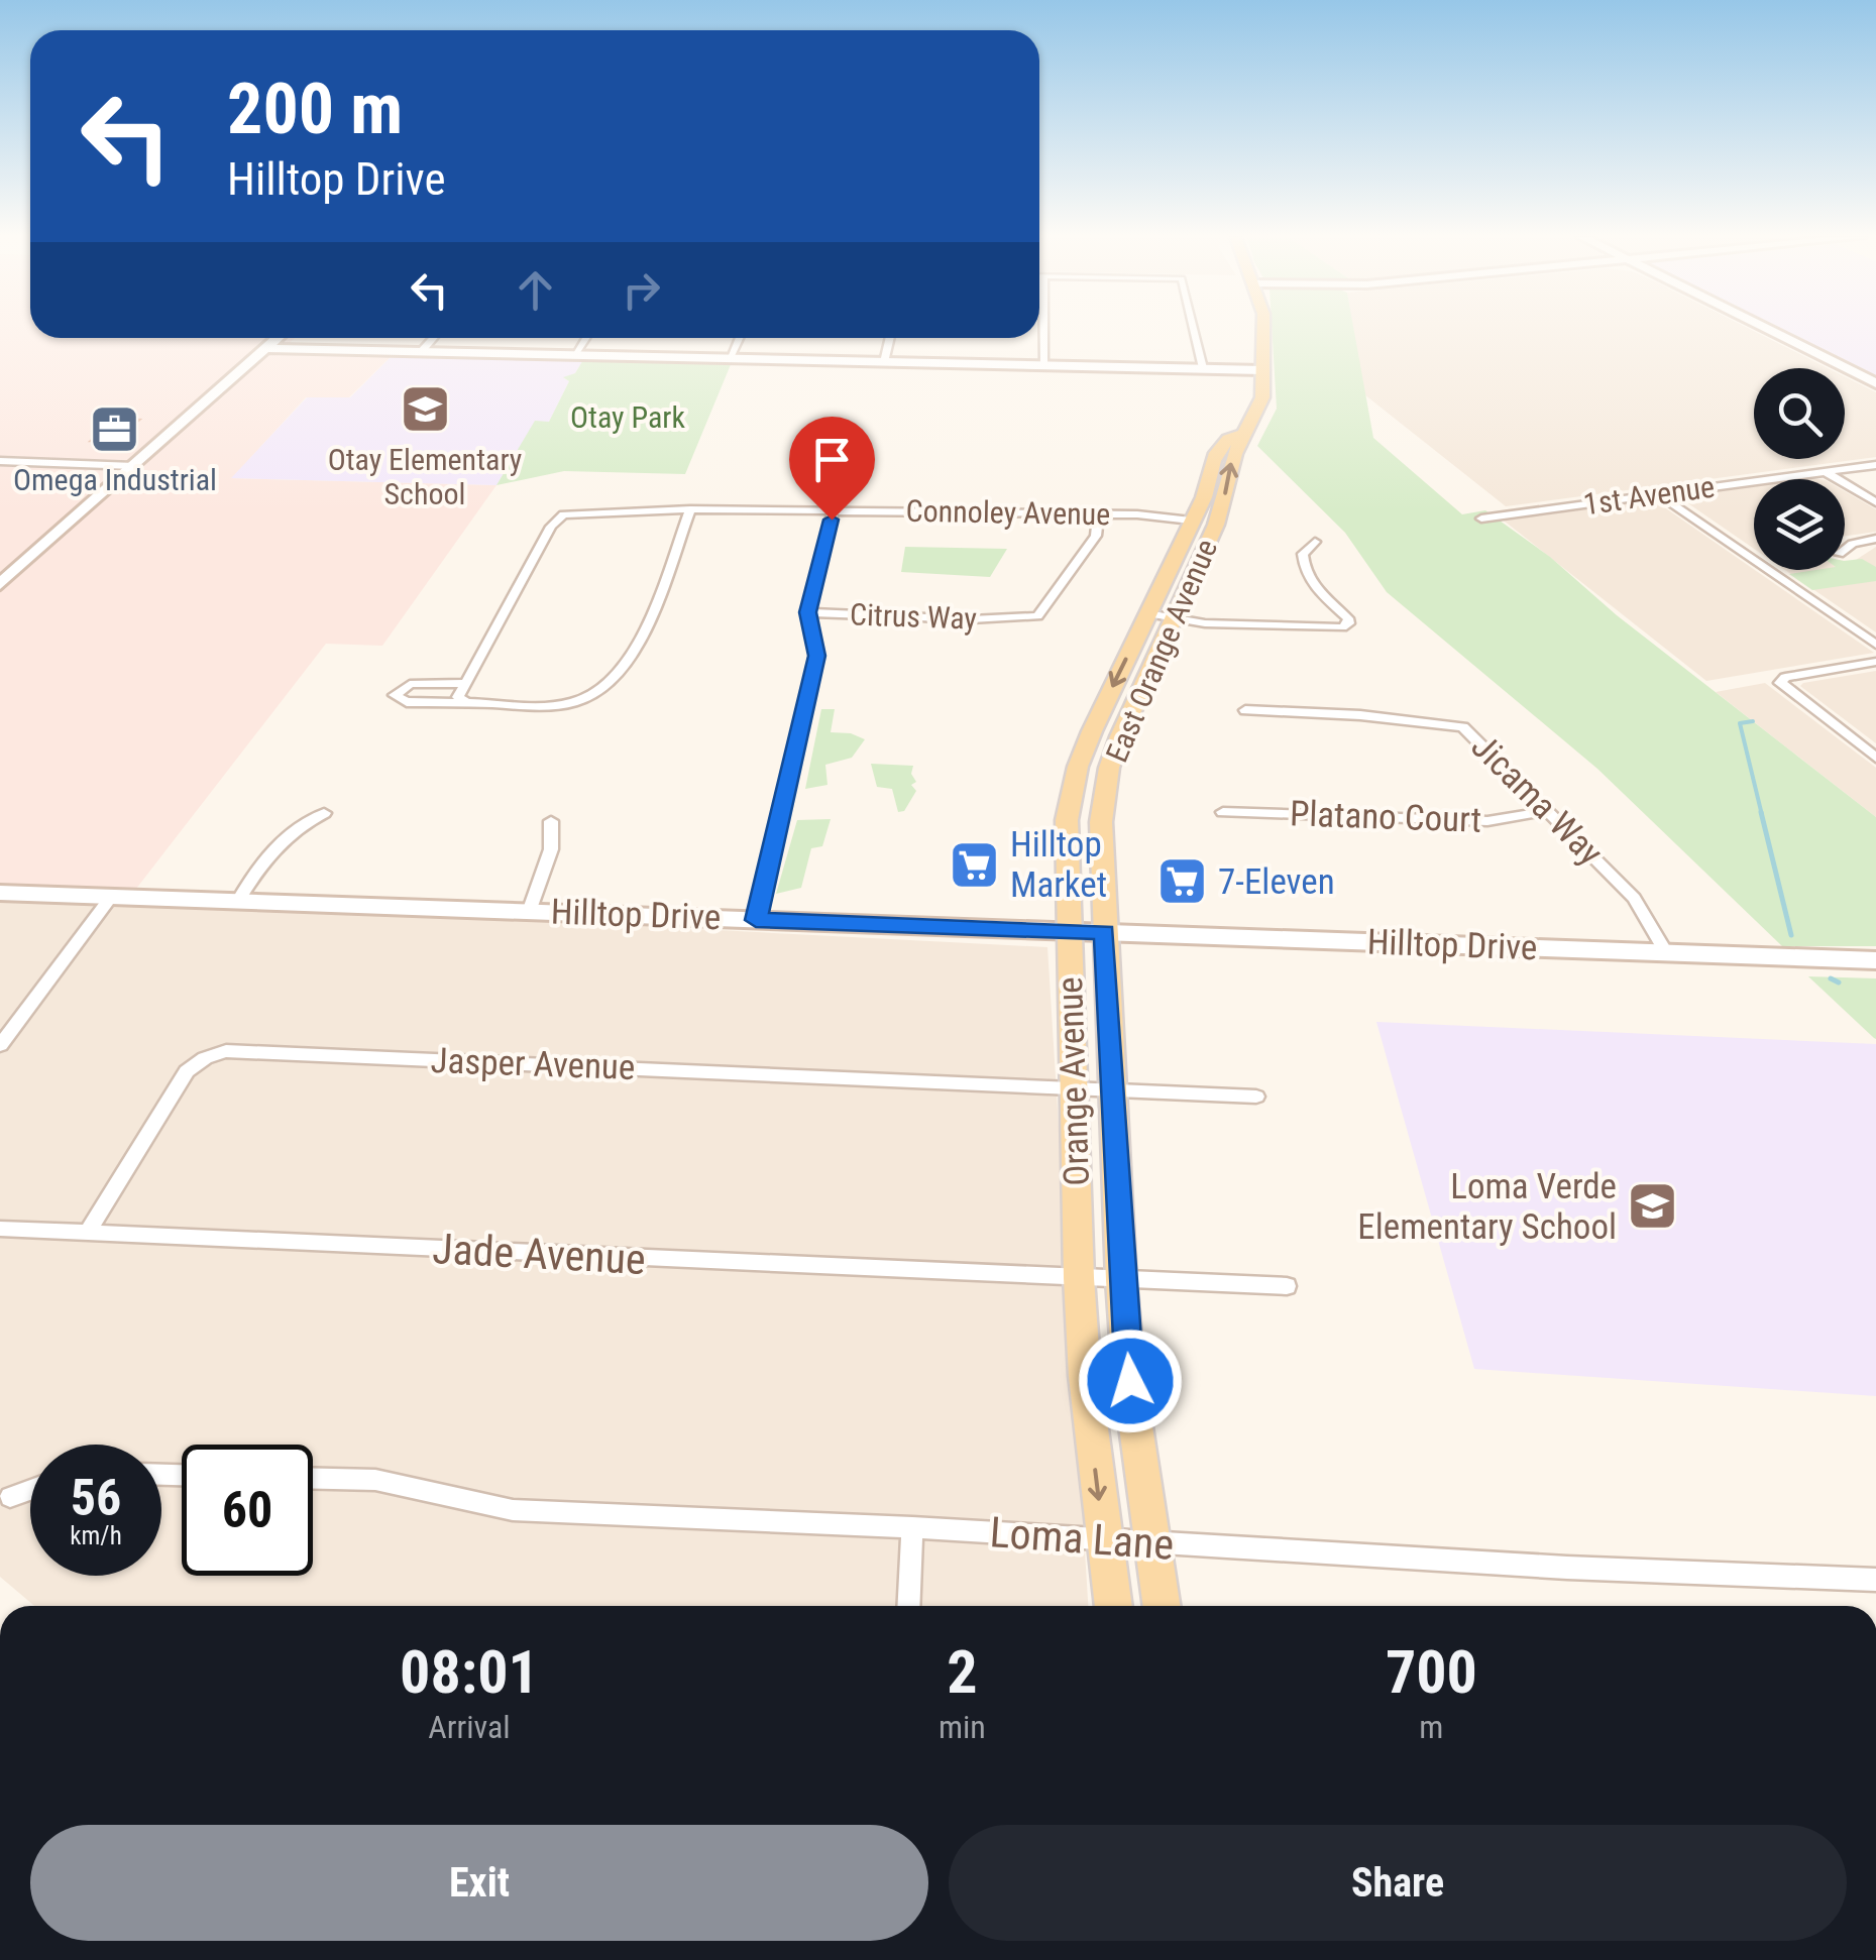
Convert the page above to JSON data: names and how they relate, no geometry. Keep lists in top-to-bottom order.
{
  "streets": {
    "main road": ["East Orange Avenue", "Orange Avenue"],
    "street": [
      "1st Avenue",
      "Connoley Avenue",
      "Citrus Way",
      "Jicama Way",
      "Platano Court",
      "Hilltop Drive",
      "Jasper Avenue",
      "Jade Avenue",
      "Loma Lane"
    ]
  },
  "crossings": [
    ["Connoley Avenue", "Citrus Way"],
    ["Connoley Avenue", "Orange Avenue"],
    ["East Orange Avenue", "Hilltop Drive"],
    ["East Orange Avenue", "Orange Avenue"],
    ["Jicama Way", "Platano Court"],
    ["Jicama Way", "Hilltop Drive"],
    ["Hilltop Drive", "Orange Avenue"],
    ["Jasper Avenue", "Orange Avenue"],
    ["Jasper Avenue", "Jade Avenue"],
    ["Orange Avenue", "Jade Avenue"],
    ["Orange Avenue", "Loma Lane"]
  ],
  "parks": ["Otay Park"],
  "places": {
    "school or university": ["Otay Elementary School", "Loma Verde Elementary School"],
    "office": ["Omega Industrial"],
    "supermarket": ["Hilltop Market", "7-Eleven"]
  },
  "page": {
    "turn": ["200 m", "Hilltop Drive"],
    "speed": "56 km/h",
    "limit": "60",
    "eta": [
      "08:01",
      "Arrival",
      "2",
      "min",
      "700",
      "m"
    ],
    "buttons": ["Exit", "Share"]
  }
}
